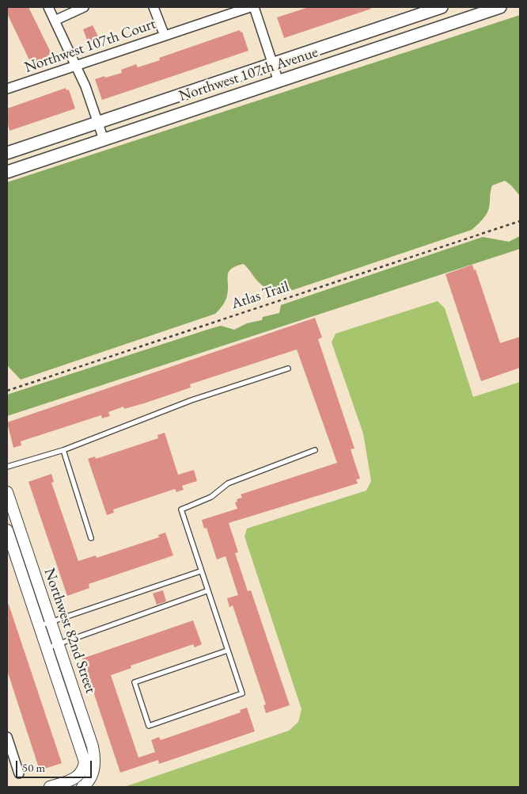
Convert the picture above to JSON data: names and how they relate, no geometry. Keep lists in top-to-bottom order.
{
  "streets": {
    "main road": ["Northwest 107th Avenue"],
    "street": ["Northwest 107th Court", "Northwest 82nd Street"],
    "path": ["Atlas Trail"]
  },
  "scale_bar": "50 m"
}
